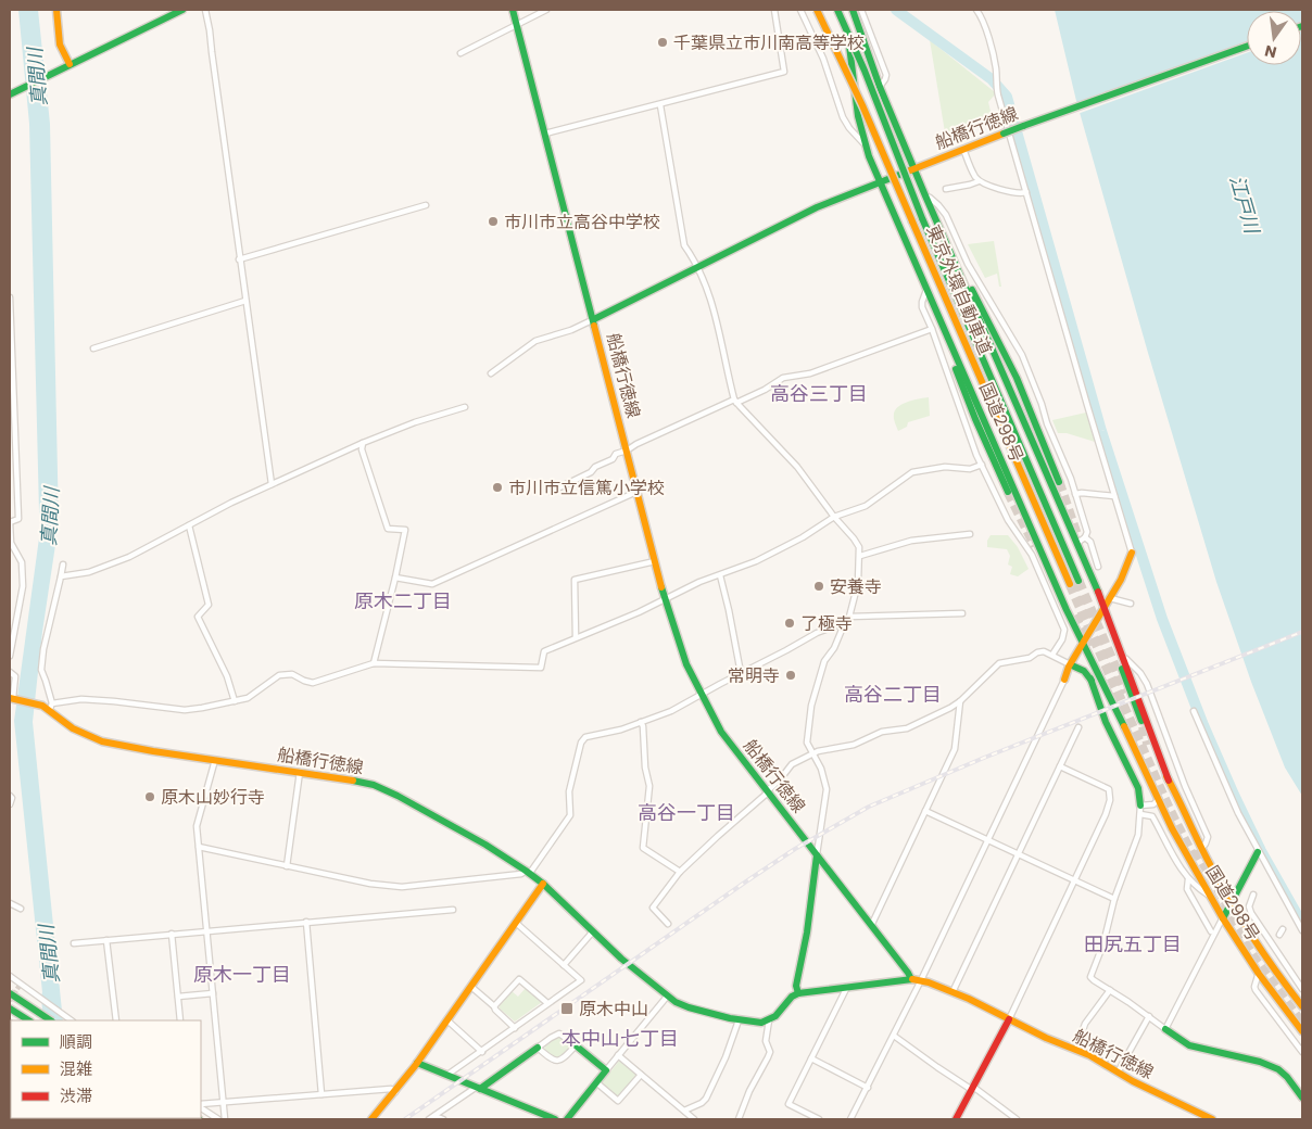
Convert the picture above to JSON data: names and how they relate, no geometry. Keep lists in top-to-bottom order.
{
  "streets": {
    "main road": ["船橋行徳線", "東京外環自動車道", "国道298号"]
  },
  "crossings": [
    ["船橋行徳線", "国道298号"],
    ["東京外環自動車道", "国道298号"]
  ],
  "districts": [
    "高谷三丁目",
    "原木二丁目",
    "高谷二丁目",
    "高谷一丁目",
    "田尻五丁目",
    "原木一丁目",
    "本中山七丁目"
  ],
  "water": ["真間川", "江戸川"],
  "places": {
    "other": [
      "千葉県立市川南高等学校",
      "市川市立高谷中学校",
      "市川市立信篤小学校",
      "安養寺",
      "了極寺",
      "常明寺",
      "原木山妙行寺"
    ],
    "transit": ["原木中山"]
  },
  "legend": ["順調", "混雑", "渋滞"],
  "north": "bottom"
}
